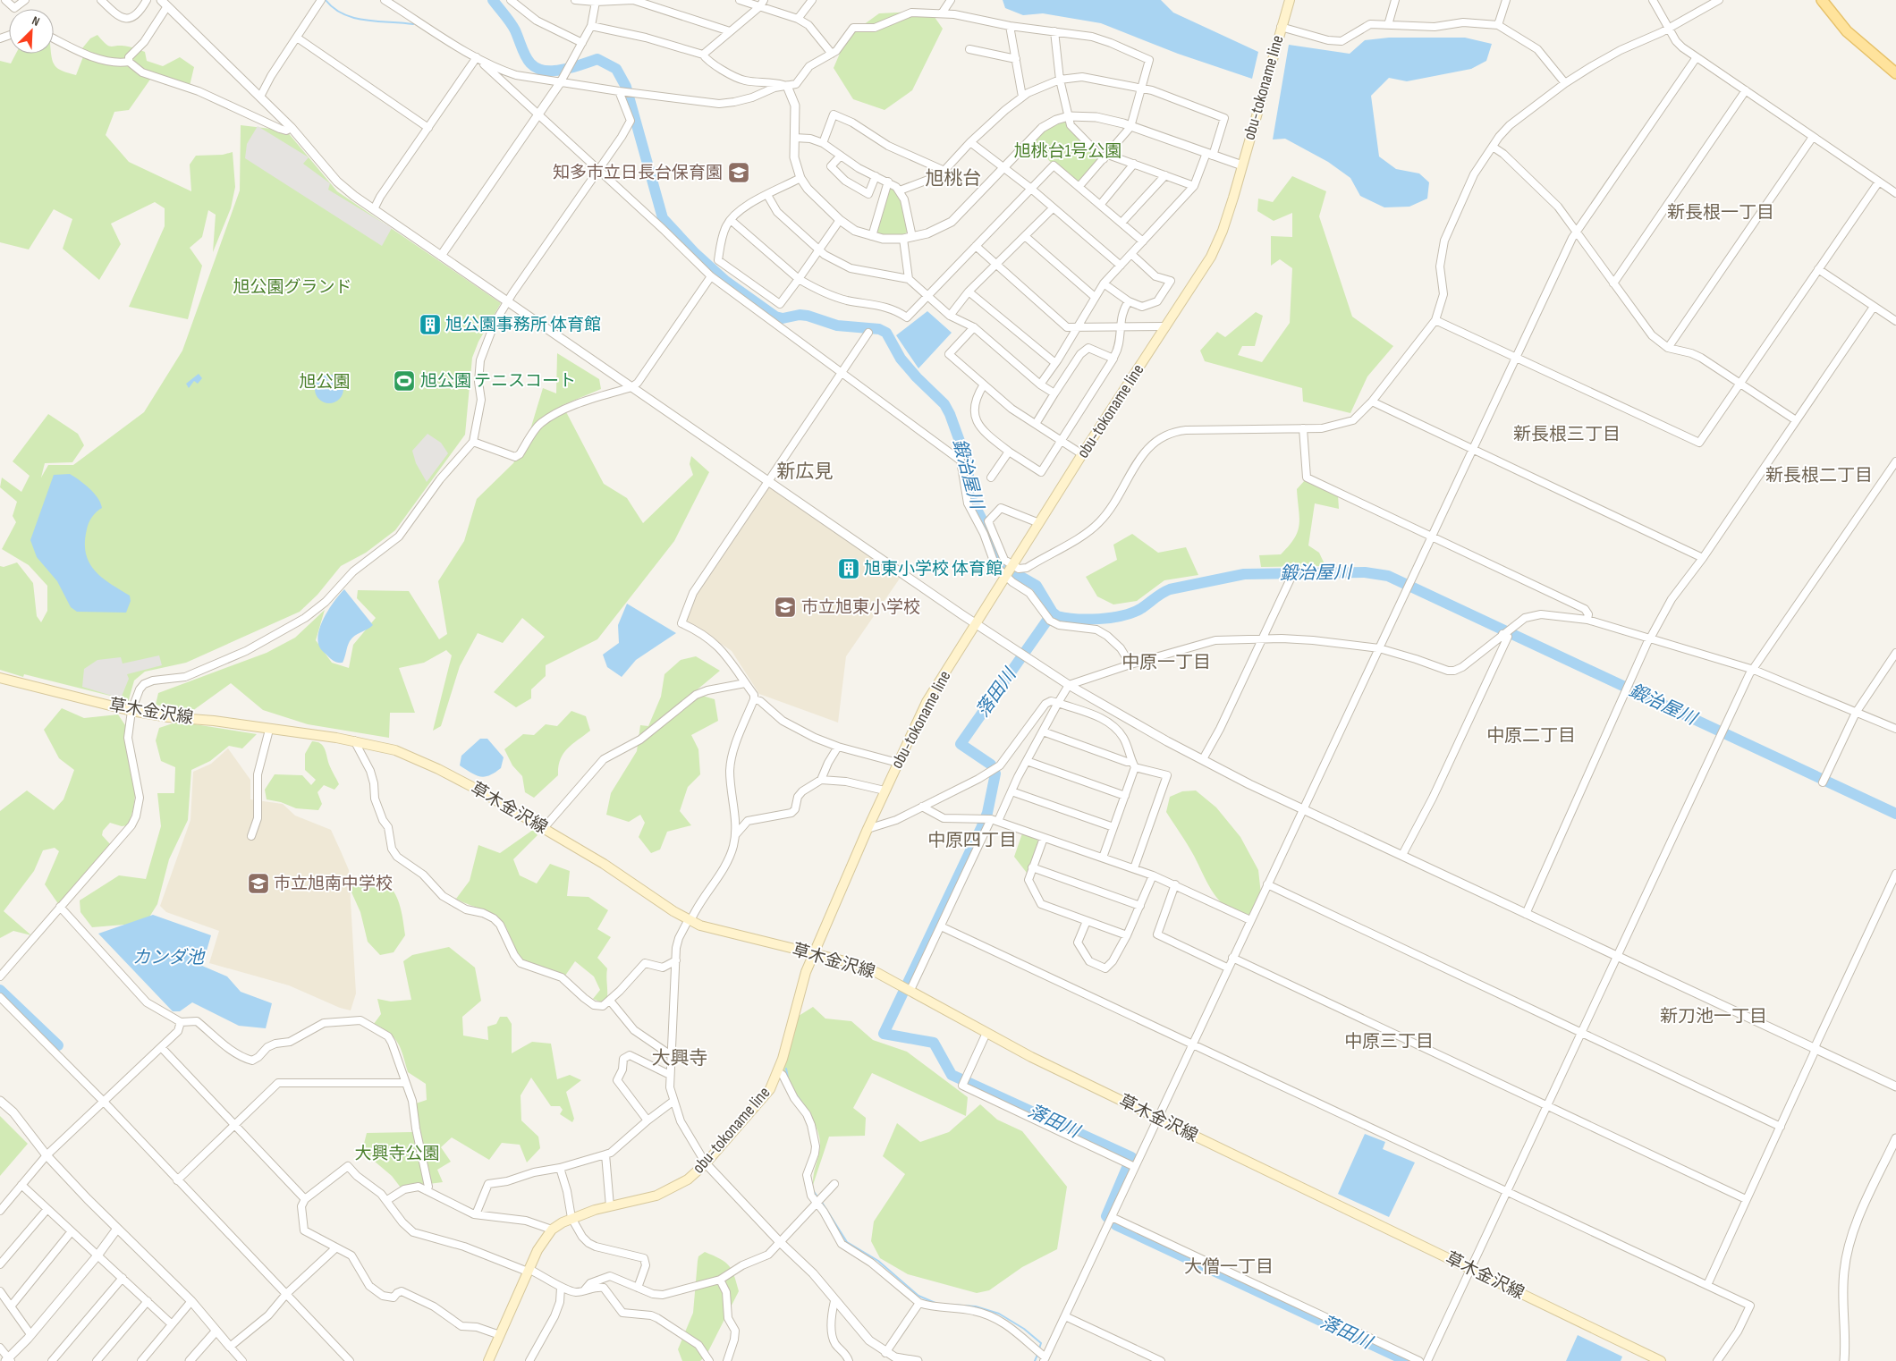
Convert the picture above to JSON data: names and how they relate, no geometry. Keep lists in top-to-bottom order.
{
  "streets": {
    "main road": ["obu-tokoname line", "草木金沢線"]
  },
  "crossings": [
    ["obu-tokoname line", "草木金沢線"]
  ],
  "districts": [
    "旭桃台",
    "新長根一丁目",
    "新長根三丁目",
    "新広見",
    "新長根二丁目",
    "中原一丁目",
    "中原二丁目",
    "中原四丁目",
    "新刀池一丁目",
    "中原三丁目",
    "大興寺",
    "大僧一丁目"
  ],
  "water": ["鍛治屋川", "落田川", "カンダ池"],
  "parks": [
    "旭桃台1号公園",
    "旭公園グランド",
    "旭公園",
    "大興寺公園"
  ],
  "places": {
    "school or university": ["知多市立日長台保育園", "市立旭東小学校", "市立旭南中学校"],
    "building": ["旭公園事務所 体育館", "旭東小学校 体育館"],
    "sports": ["旭公園 テニスコート"]
  },
  "north": "top right"
}
